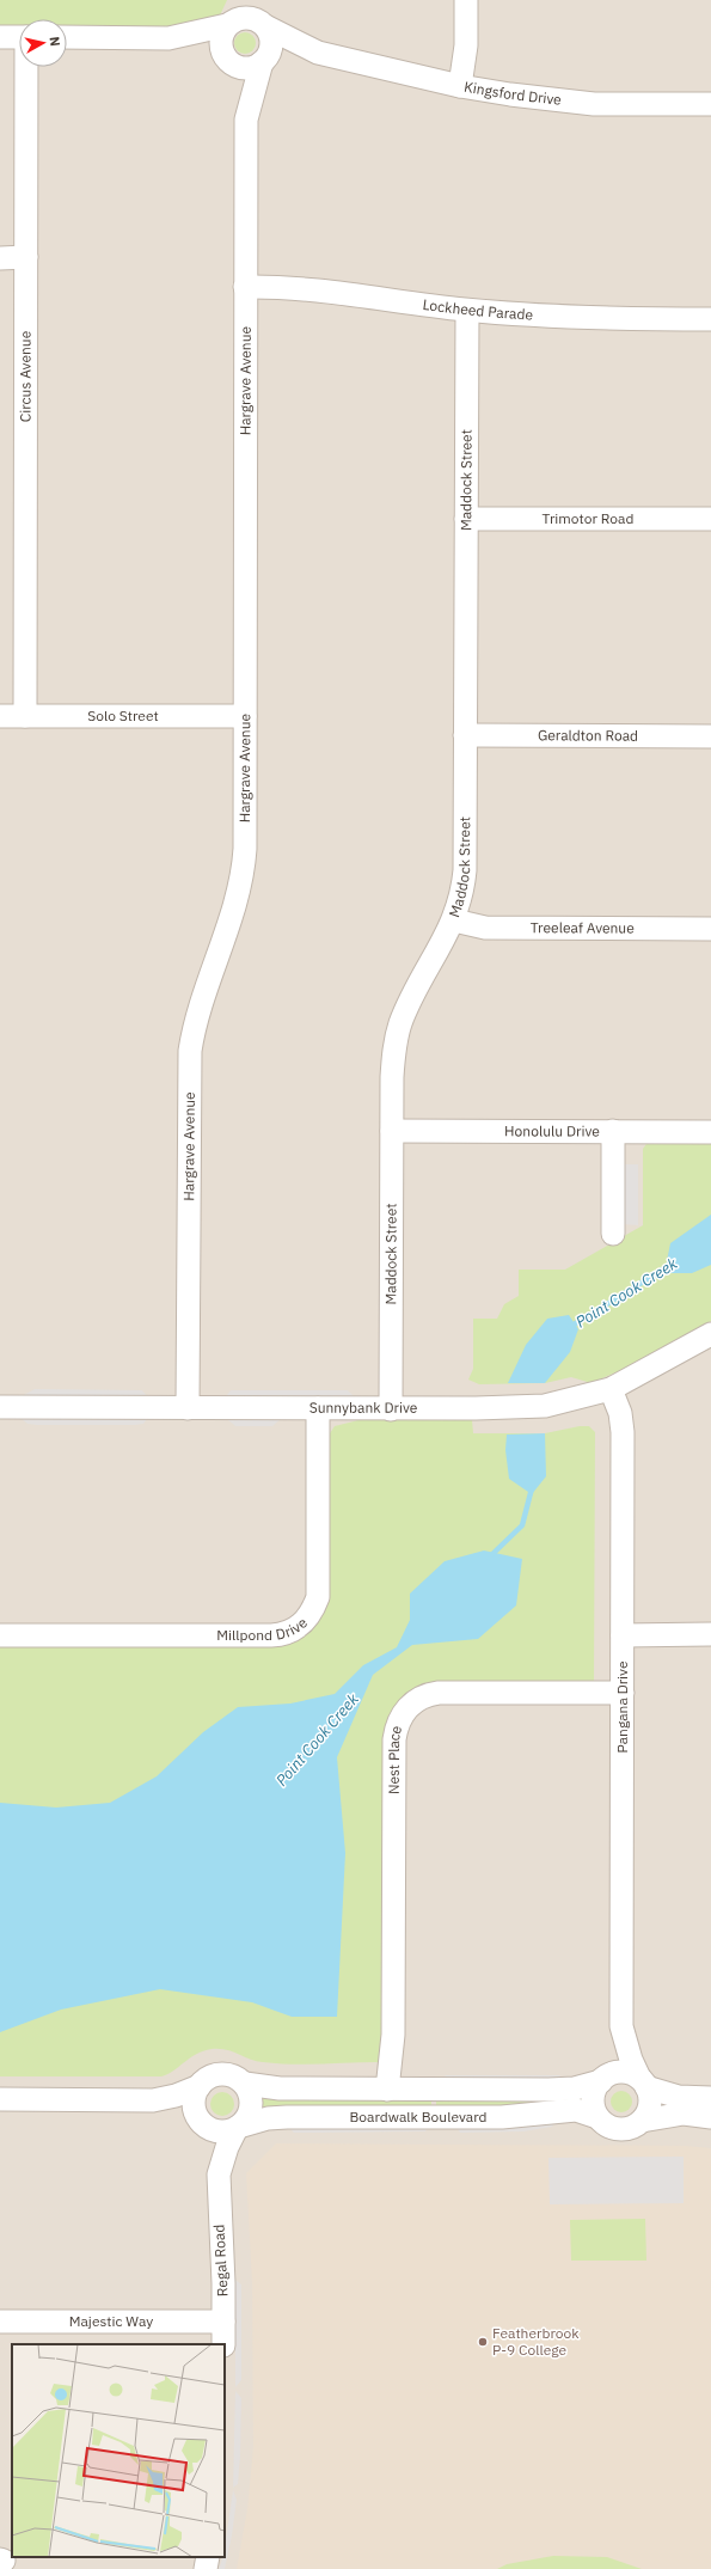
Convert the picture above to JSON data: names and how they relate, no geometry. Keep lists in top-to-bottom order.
{
  "streets": {
    "street": [
      "Kingsford Drive",
      "Lockheed Parade",
      "Circus Avenue",
      "Hargrave Avenue",
      "Maddock Street",
      "Trimotor Road",
      "Solo Street",
      "Geraldton Road",
      "Treeleaf Avenue",
      "Honolulu Drive",
      "Sunnybank Drive",
      "Millpond Drive",
      "Pangana Drive",
      "Nest Place",
      "Boardwalk Boulevard",
      "Regal Road",
      "Majestic Way"
    ]
  },
  "crossings": [
    ["Kingsford Drive", "Hargrave Avenue"],
    ["Lockheed Parade", "Hargrave Avenue"],
    ["Lockheed Parade", "Maddock Street"],
    ["Circus Avenue", "Solo Street"],
    ["Hargrave Avenue", "Solo Street"],
    ["Hargrave Avenue", "Sunnybank Drive"],
    ["Maddock Street", "Trimotor Road"],
    ["Maddock Street", "Geraldton Road"],
    ["Maddock Street", "Treeleaf Avenue"],
    ["Maddock Street", "Honolulu Drive"],
    ["Maddock Street", "Sunnybank Drive"],
    ["Sunnybank Drive", "Millpond Drive"],
    ["Sunnybank Drive", "Pangana Drive"],
    ["Pangana Drive", "Nest Place"],
    ["Pangana Drive", "Boardwalk Boulevard"],
    ["Nest Place", "Boardwalk Boulevard"],
    ["Boardwalk Boulevard", "Regal Road"],
    ["Regal Road", "Majestic Way"]
  ],
  "water": ["Point Cook Creek"],
  "places": ["Featherbrook P-9 College"],
  "north": "right"
}
